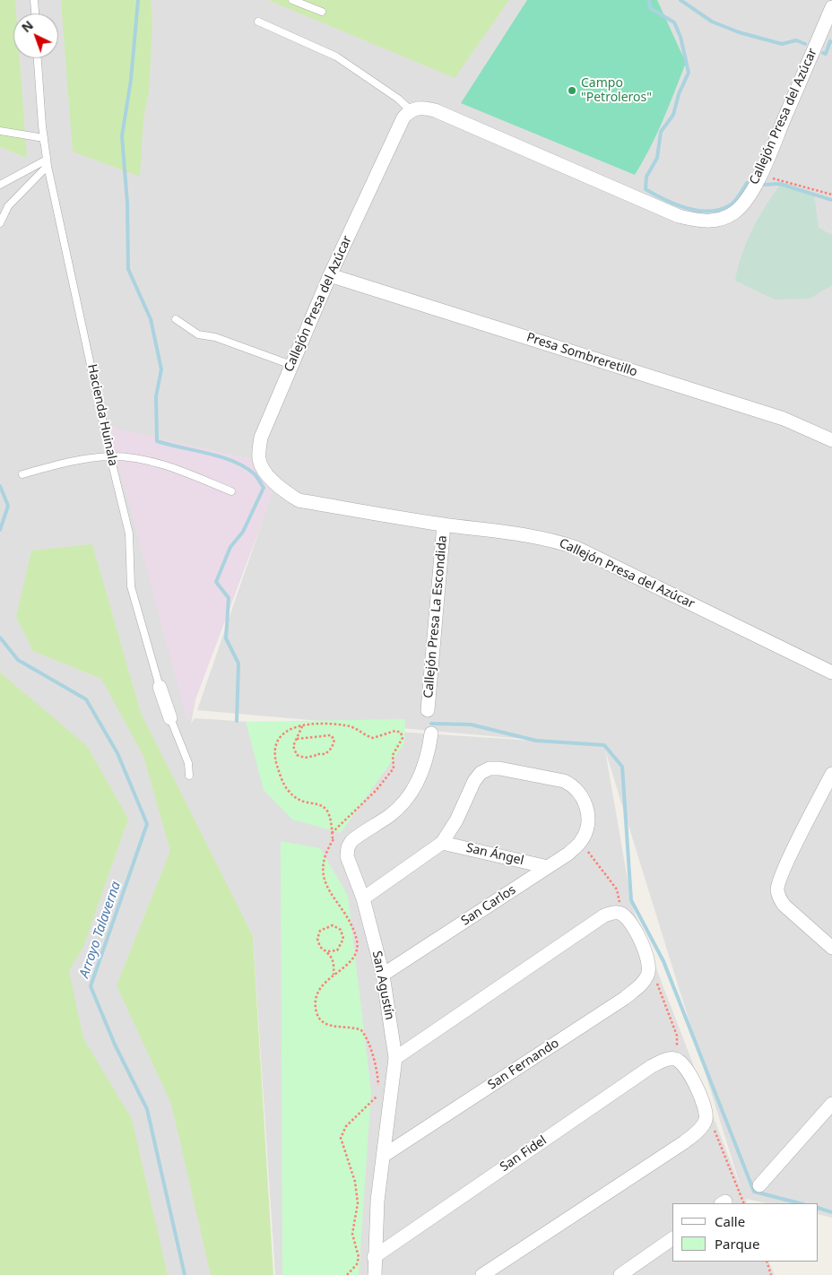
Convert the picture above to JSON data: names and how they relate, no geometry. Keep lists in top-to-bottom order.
{
  "streets": {
    "street": [
      "Callejón Presa del Azúcar",
      "Presa Sombreretillo",
      "Hacienda Huinala",
      "Callejón Presa La Escondida",
      "San Ángel",
      "San Carlos",
      "San Agustín",
      "San Fernando",
      "San Fidel"
    ]
  },
  "crossings": [
    ["Callejón Presa del Azúcar", "Presa Sombreretillo"],
    ["Callejón Presa del Azúcar", "Callejón Presa La Escondida"],
    ["San Ángel", "San Carlos"],
    ["San Carlos", "San Agustín"],
    ["San Agustín", "San Fernando"],
    ["San Agustín", "San Fidel"]
  ],
  "water": ["Arroyo Talaverna"],
  "places": ["Campo \"Petroleros\""],
  "legend": ["Calle", "Parque"],
  "north": "top left"
}
